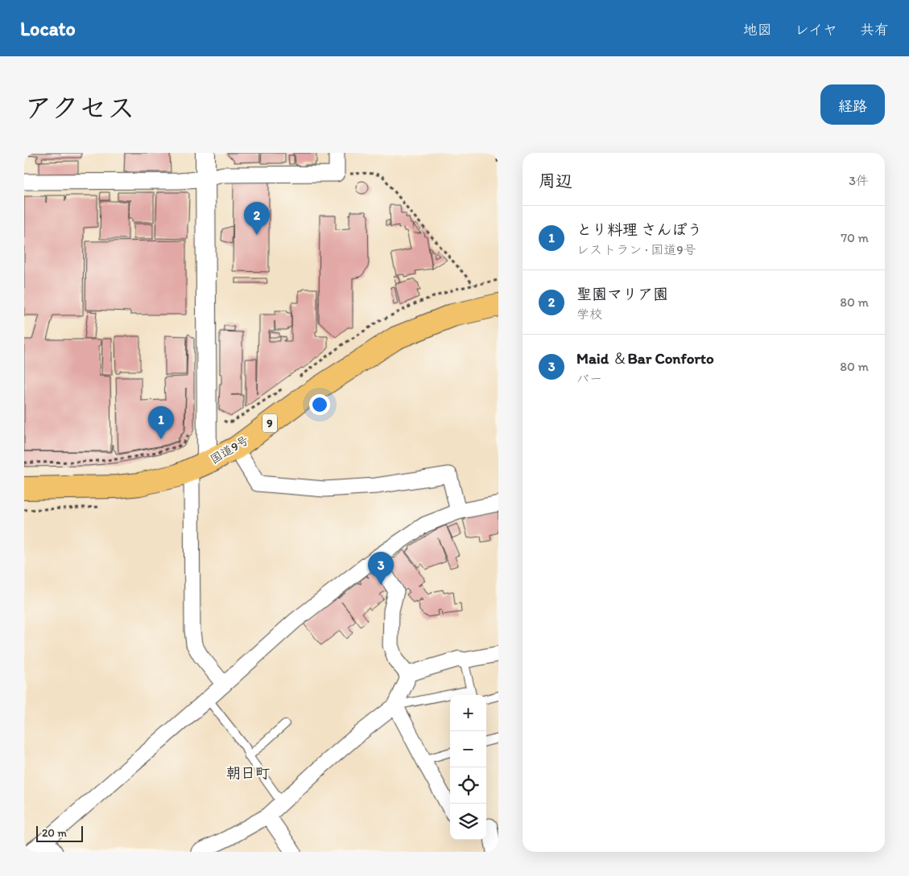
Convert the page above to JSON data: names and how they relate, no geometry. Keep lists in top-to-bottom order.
{
  "streets": {
    "highway": ["9", "国道9号"]
  },
  "districts": ["朝日町"],
  "scale_bar": "20 m",
  "page": {
    "header": "Locato",
    "nav": ["地図", "レイヤ", "共有"],
    "title": "アクセス",
    "buttons": "経路",
    "heading": ["周辺", "3件"],
    "pins": ["2", "1", "3"],
    "list": [
      {
        "mark": "1",
        "name": "とり料理 さんぽう",
        "note": "レストラン · 国道9号",
        "value": "70 m"
      },
      {
        "mark": "2",
        "name": "聖園マリア園",
        "note": "学校",
        "value": "80 m"
      },
      {
        "mark": "3",
        "name": "Maid ＆Bar Conforto",
        "note": "バー",
        "value": "80 m"
      }
    ],
    "map_buttons": ["+", "−"],
    "scale": "20 m"
  }
}
